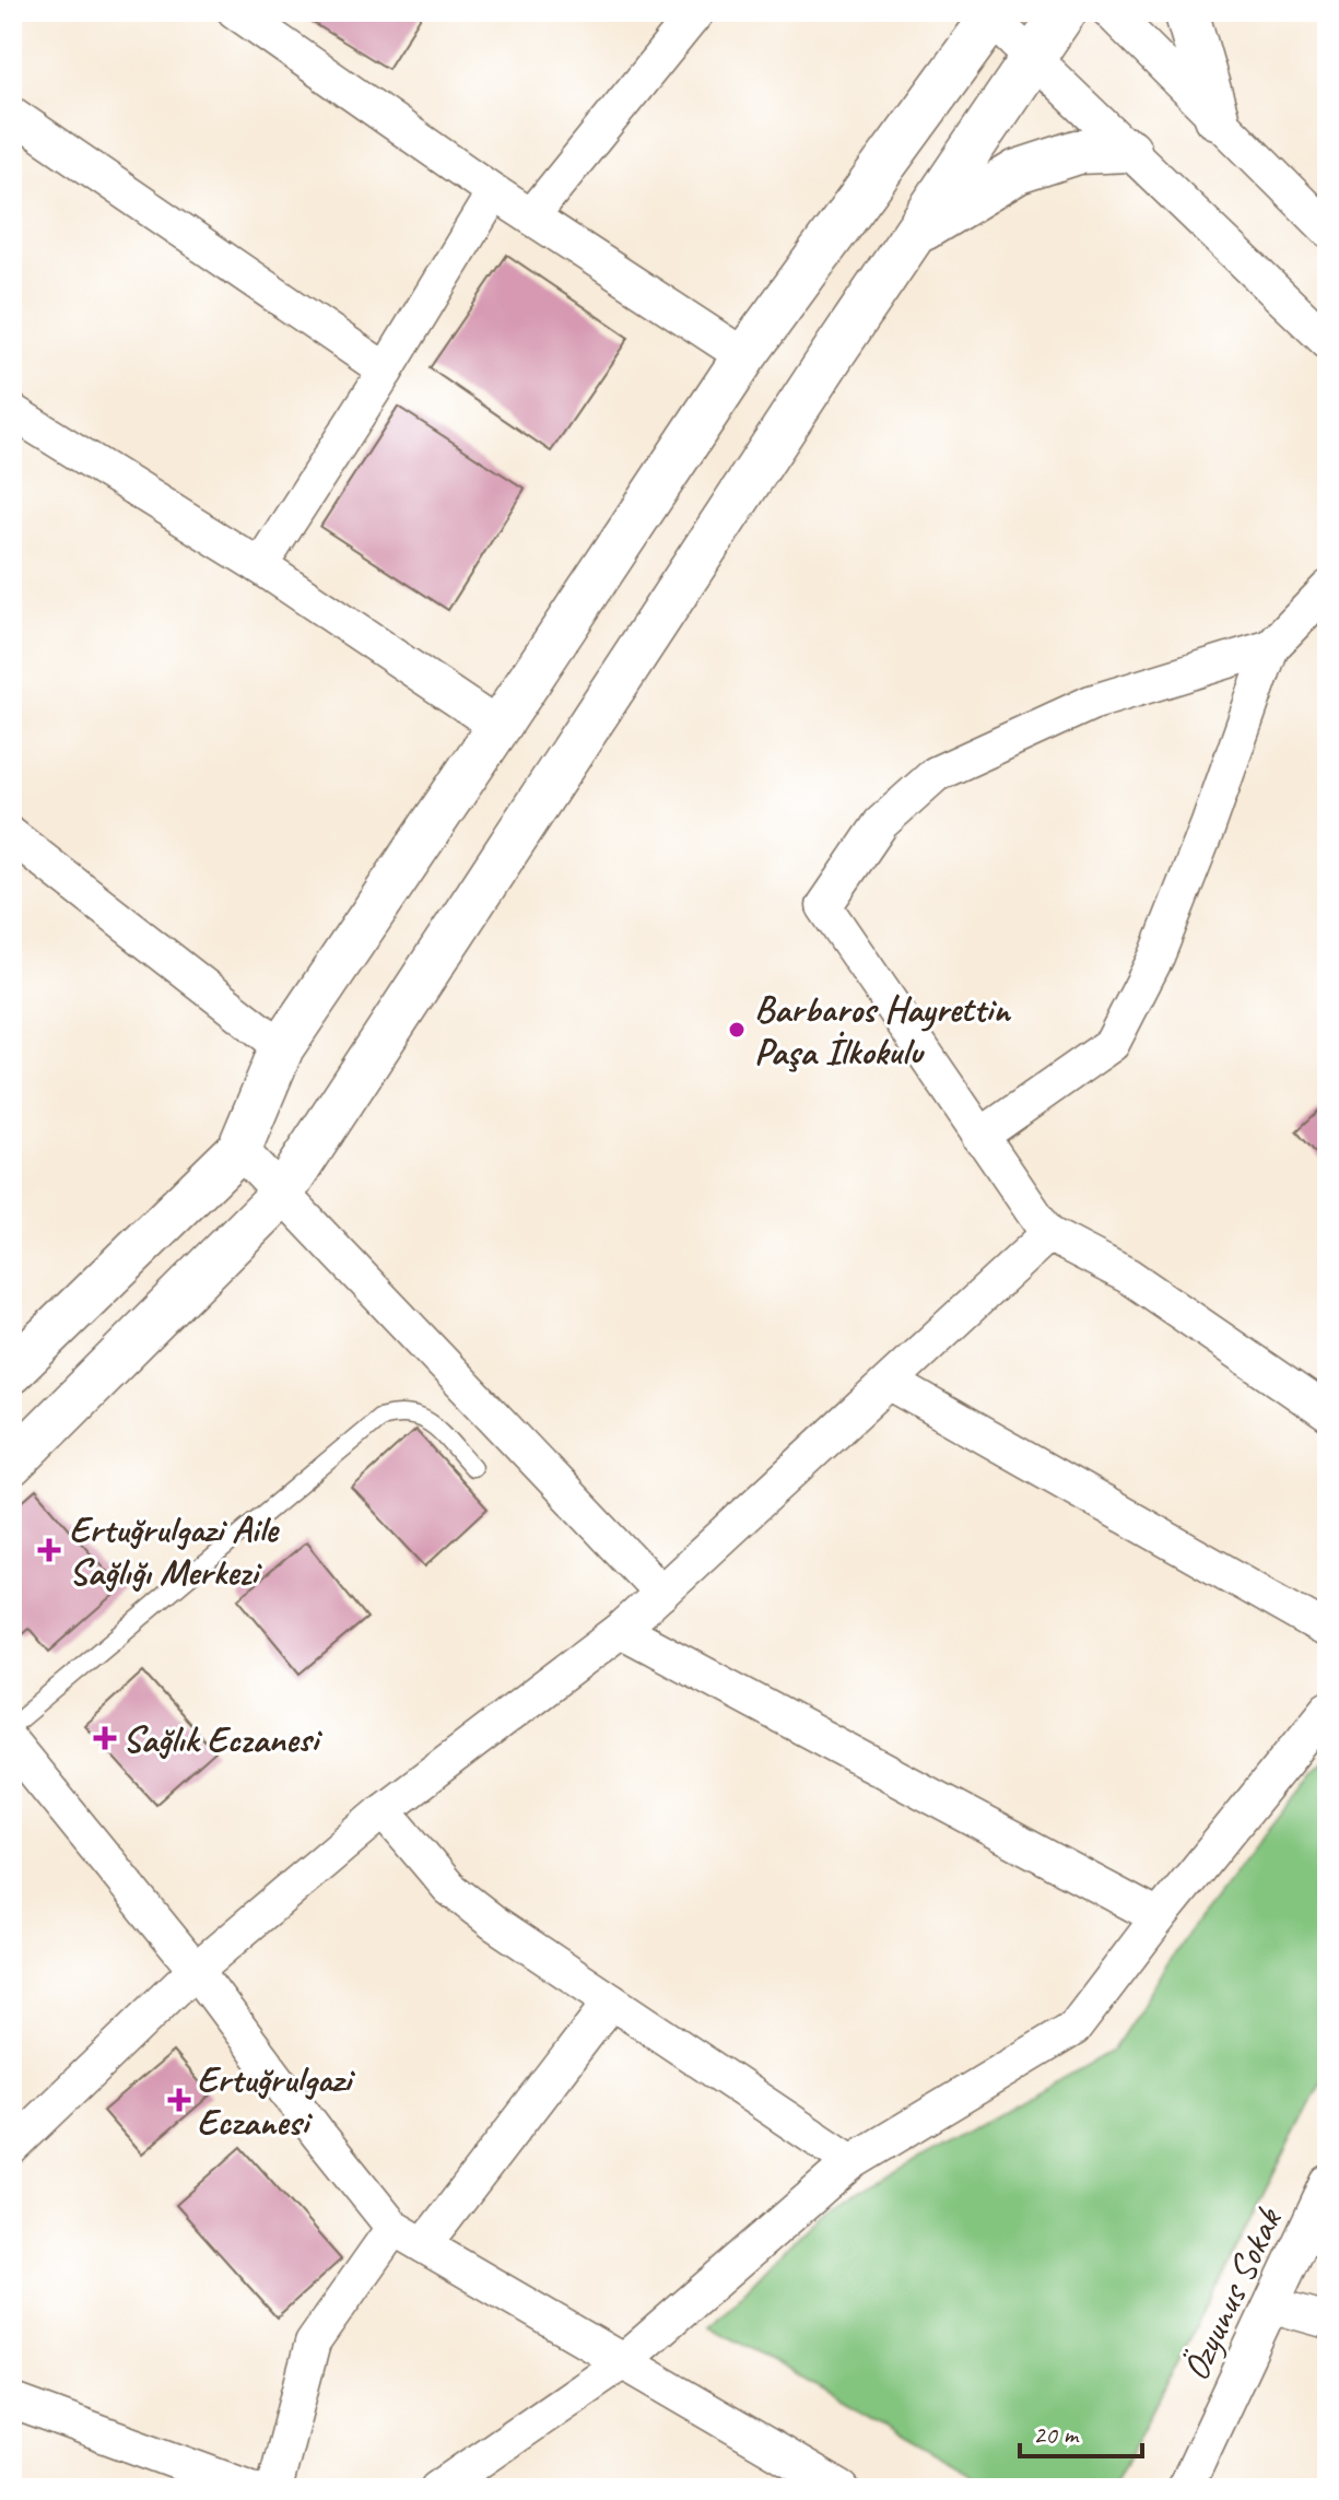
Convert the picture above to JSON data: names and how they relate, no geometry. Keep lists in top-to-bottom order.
{
  "streets": {
    "street": ["Özyunus Sokak"]
  },
  "places": {
    "other": ["Barbaros Hayrettin Paşa İlkokulu"],
    "health": ["Ertuğrulgazi Aile Sağlığı Merkezi", "Sağlık Eczanesi", "Ertuğrulgazi Eczanesi"]
  },
  "scale_bar": "20 m"
}
